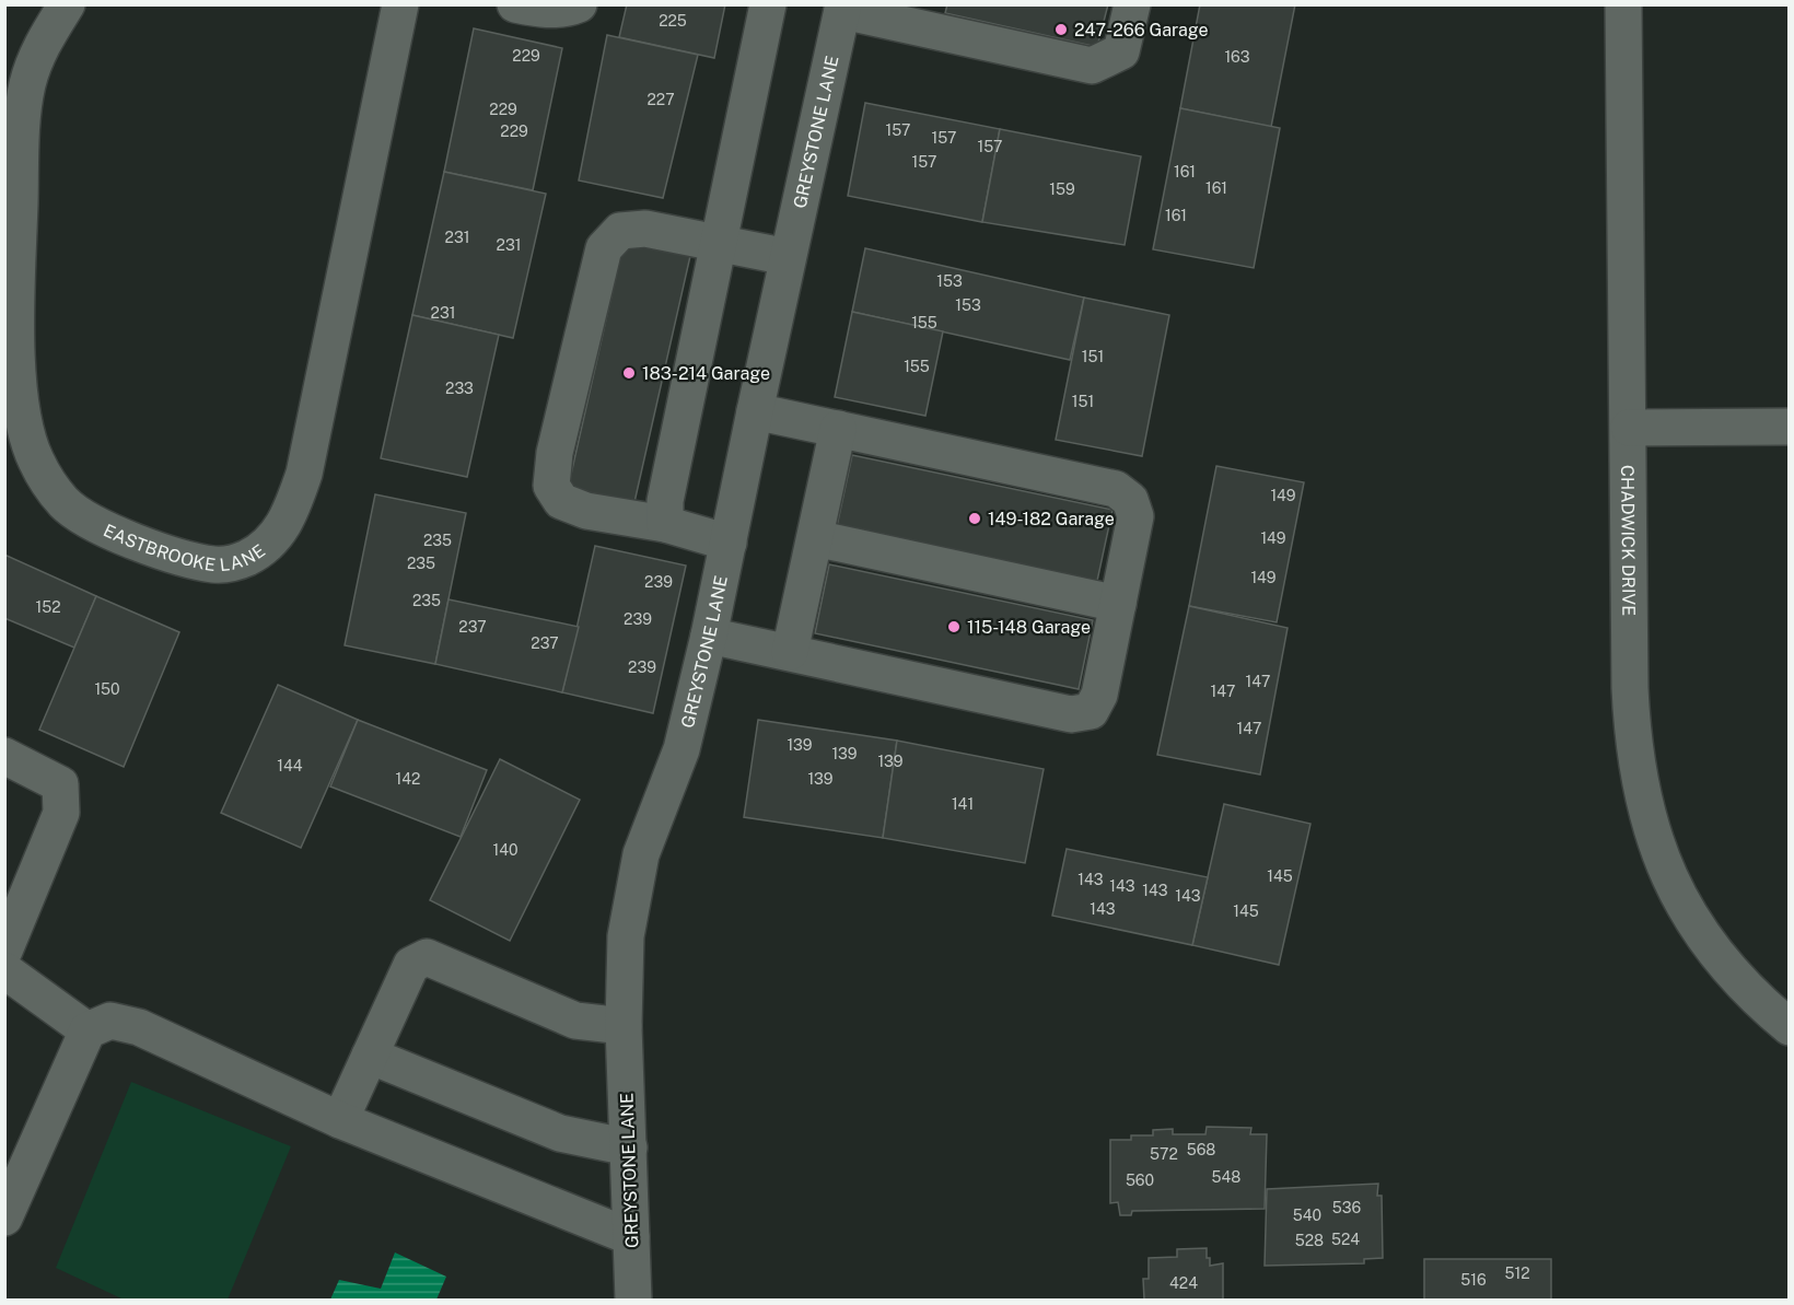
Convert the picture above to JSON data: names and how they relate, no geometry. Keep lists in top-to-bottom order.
{
  "streets": {
    "street": ["GREYSTONE LANE", "EASTBROOKE LANE", "CHADWICK DRIVE"]
  },
  "places": [
    "247-266 Garage",
    "183-214 Garage",
    "149-182 Garage",
    "115-148 Garage"
  ],
  "house_numbers": [
    "225",
    "229",
    "163",
    "227",
    "229",
    "157",
    "229",
    "157",
    "157",
    "157",
    "161",
    "161",
    "159",
    "161",
    "231",
    "231",
    "153",
    "153",
    "231",
    "155",
    "151",
    "155",
    "233",
    "151",
    "149",
    "149",
    "235",
    "235",
    "149",
    "239",
    "235",
    "152",
    "239",
    "237",
    "237",
    "239",
    "147",
    "150",
    "147",
    "147",
    "139",
    "139",
    "139",
    "144",
    "142",
    "139",
    "141",
    "140",
    "145",
    "143",
    "143",
    "143",
    "143",
    "143",
    "145",
    "568",
    "572",
    "548",
    "560",
    "536",
    "540",
    "524",
    "528",
    "512",
    "516",
    "424"
  ]
}
